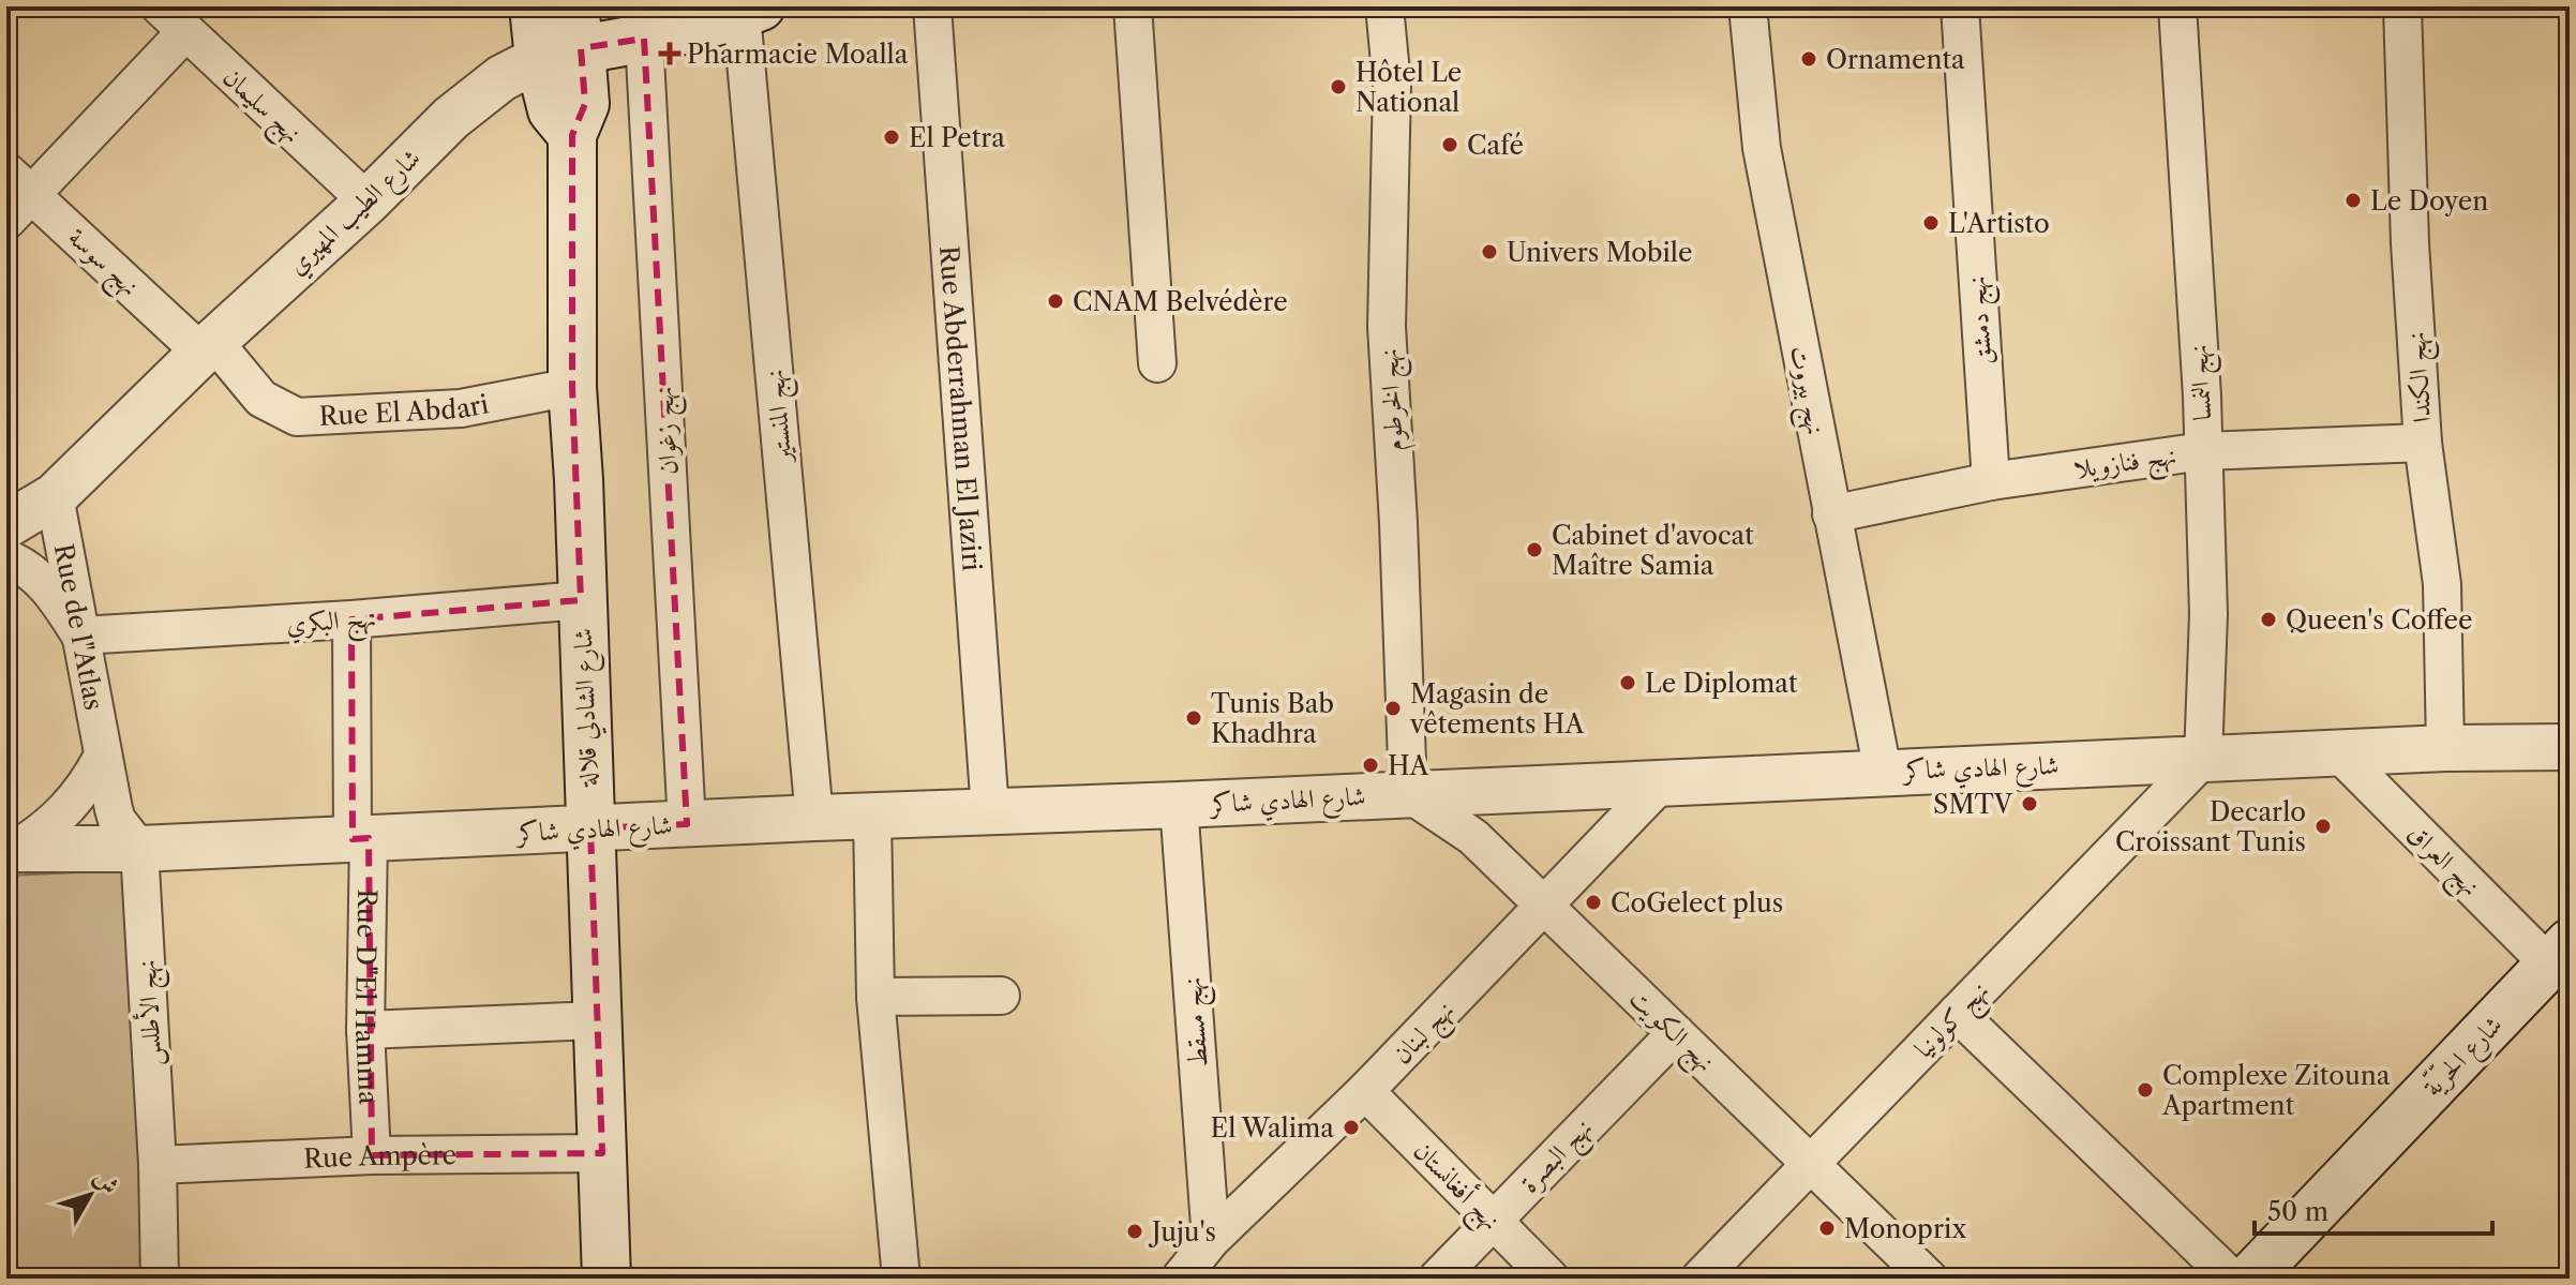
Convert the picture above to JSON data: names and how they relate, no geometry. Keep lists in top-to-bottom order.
{
  "streets": {
    "main road": ["شارع الطيب المهيري", "شارع الشادلي قلالة", "شارع الحرّيّة"],
    "street": [
      "نهج سليمان",
      "نهج سوسة",
      "نهج دمشق",
      "نهج الكندا",
      "نهج النمسا",
      "نهج بيروت",
      "نهج الخرطوم",
      "Rue El Abdari",
      "Rue Abderrahman El Jaziri",
      "نهج المنستير",
      "نهج زغوان",
      "نهج فنازويلا",
      "نهج البكري",
      "Rue de l\"Atlas",
      "شارع الهادي شاكر",
      "نهج العراق",
      "Rue D\"El Hamma",
      "نهج الأطلس",
      "نهج كولونيا",
      "نهج مسقط",
      "نهج الكويت",
      "نهج لبنان",
      "نهج البصرة",
      "Rue Ampère",
      "نهج أفغانستان"
    ]
  },
  "crossings": [
    ["نهج سليمان", "شارع الطيب المهيري"],
    ["شارع الطيب المهيري", "نهج سوسة"],
    ["شارع الطيب المهيري", "Rue El Abdari"],
    ["شارع الطيب المهيري", "نهج المنستير"],
    ["شارع الطيب المهيري", "نهج زغوان"],
    ["شارع الطيب المهيري", "Rue de l\"Atlas"],
    ["شارع الطيب المهيري", "شارع الشادلي قلالة"],
    ["نهج سوسة", "Rue El Abdari"],
    ["نهج دمشق", "نهج فنازويلا"],
    ["نهج الكندا", "نهج فنازويلا"],
    ["نهج الكندا", "شارع الهادي شاكر"],
    ["نهج النمسا", "نهج فنازويلا"],
    ["نهج النمسا", "شارع الهادي شاكر"],
    ["نهج النمسا", "نهج كولونيا"],
    ["نهج بيروت", "نهج فنازويلا"],
    ["نهج بيروت", "شارع الهادي شاكر"],
    ["نهج الخرطوم", "شارع الهادي شاكر"],
    ["نهج الخرطوم", "نهج الكويت"],
    ["Rue El Abdari", "شارع الشادلي قلالة"],
    ["Rue Abderrahman El Jaziri", "شارع الهادي شاكر"],
    ["نهج المنستير", "شارع الهادي شاكر"],
    ["نهج زغوان", "شارع الهادي شاكر"],
    ["نهج البكري", "Rue de l\"Atlas"],
    ["نهج البكري", "شارع الشادلي قلالة"],
    ["نهج البكري", "Rue D\"El Hamma"],
    ["شارع الشادلي قلالة", "شارع الهادي شاكر"],
    ["شارع الشادلي قلالة", "Rue Ampère"],
    ["شارع الهادي شاكر", "نهج العراق"],
    ["شارع الهادي شاكر", "Rue D\"El Hamma"],
    ["شارع الهادي شاكر", "نهج الأطلس"],
    ["شارع الهادي شاكر", "نهج كولونيا"],
    ["شارع الهادي شاكر", "نهج مسقط"],
    ["شارع الهادي شاكر", "نهج الكويت"],
    ["شارع الهادي شاكر", "نهج لبنان"],
    ["نهج العراق", "شارع الحرّيّة"],
    ["Rue D\"El Hamma", "Rue Ampère"],
    ["نهج الأطلس", "Rue Ampère"],
    ["نهج كولونيا", "نهج الكويت"],
    ["نهج مسقط", "نهج لبنان"],
    ["نهج الكويت", "نهج لبنان"],
    ["نهج الكويت", "نهج البصرة"],
    ["نهج لبنان", "نهج أفغانستان"],
    ["نهج البصرة", "نهج أفغانستان"]
  ],
  "places": {
    "health": ["Pharmacie Moalla"],
    "other": [
      "Ornamenta",
      "Hôtel Le National",
      "El Petra",
      "Café",
      "Le Doyen",
      "L'Artisto",
      "Univers Mobile",
      "CNAM Belvédère",
      "Cabinet d'avocat Maître Samia",
      "Queen's Coffee",
      "Le Diplomat",
      "Magasin de vêtements HA",
      "Tunis Bab Khadhra",
      "HA",
      "SMTV",
      "Decarlo Croissant Tunis",
      "CoGelect plus",
      "Complexe Zitouna Apartment",
      "El Walima",
      "Monoprix",
      "Juju's"
    ]
  },
  "scale_bar": "50 m",
  "north": "top right"
}
